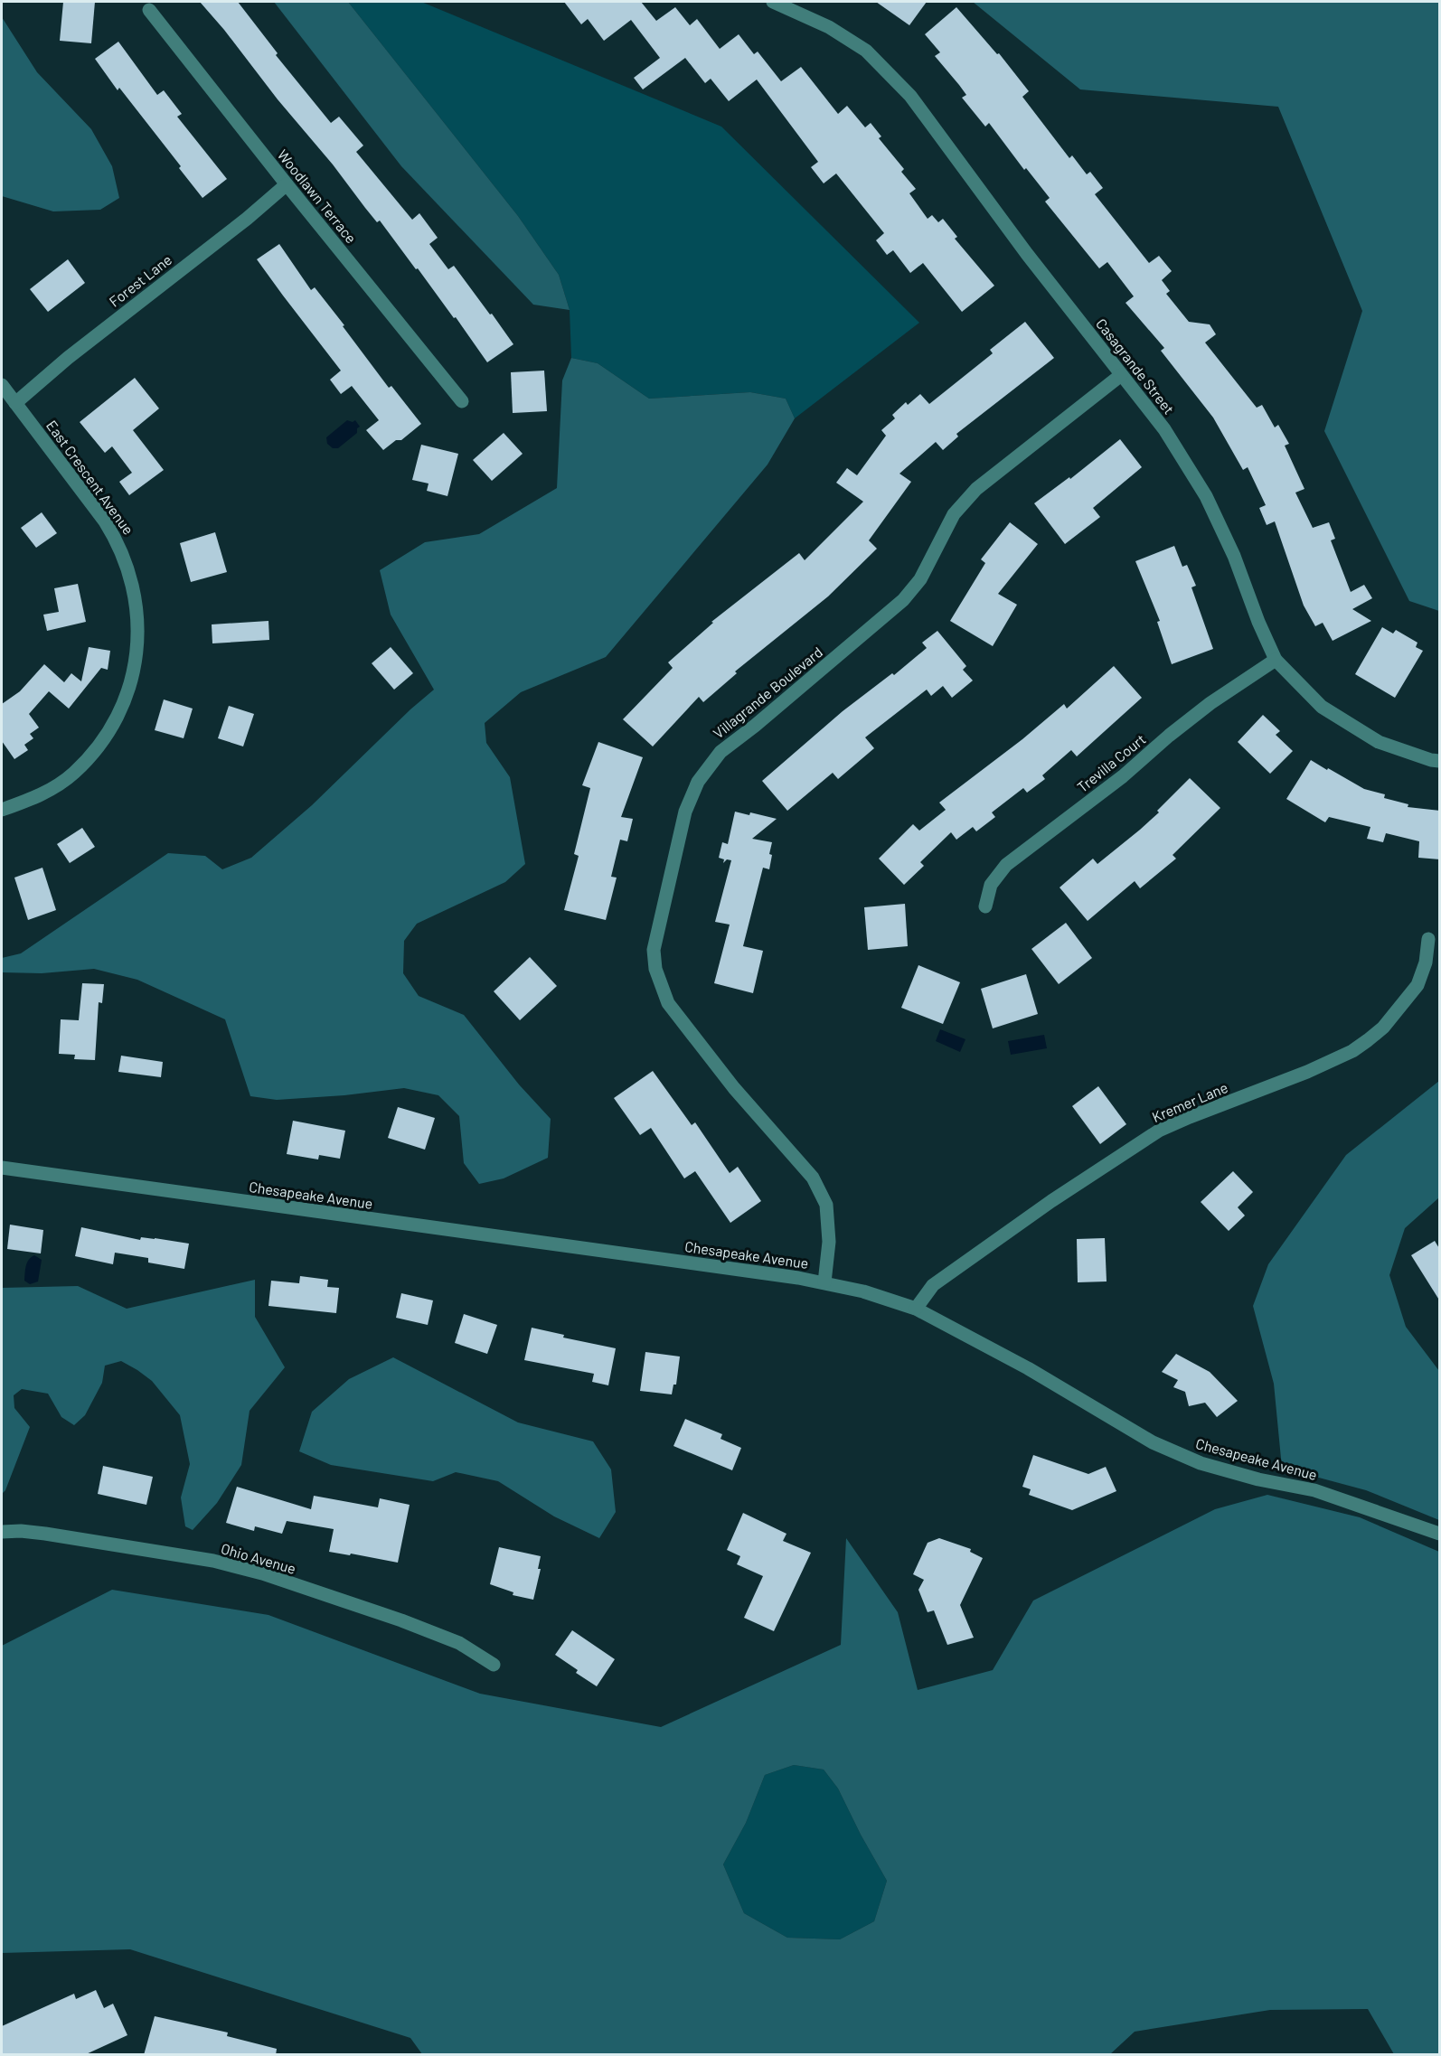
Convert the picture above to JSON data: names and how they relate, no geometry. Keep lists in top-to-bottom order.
{
  "streets": {
    "street": [
      "Woodlawn Terrace",
      "Forest Lane",
      "Casagrande Street",
      "East Crescent Avenue",
      "Villagrande Boulevard",
      "Trevilla Court",
      "Kremer Lane",
      "Chesapeake Avenue",
      "Ohio Avenue"
    ]
  },
  "crossings": [
    ["Woodlawn Terrace", "Forest Lane"],
    ["Forest Lane", "East Crescent Avenue"],
    ["Casagrande Street", "Villagrande Boulevard"],
    ["Casagrande Street", "Trevilla Court"],
    ["Villagrande Boulevard", "Chesapeake Avenue"],
    ["Kremer Lane", "Chesapeake Avenue"]
  ]
}
